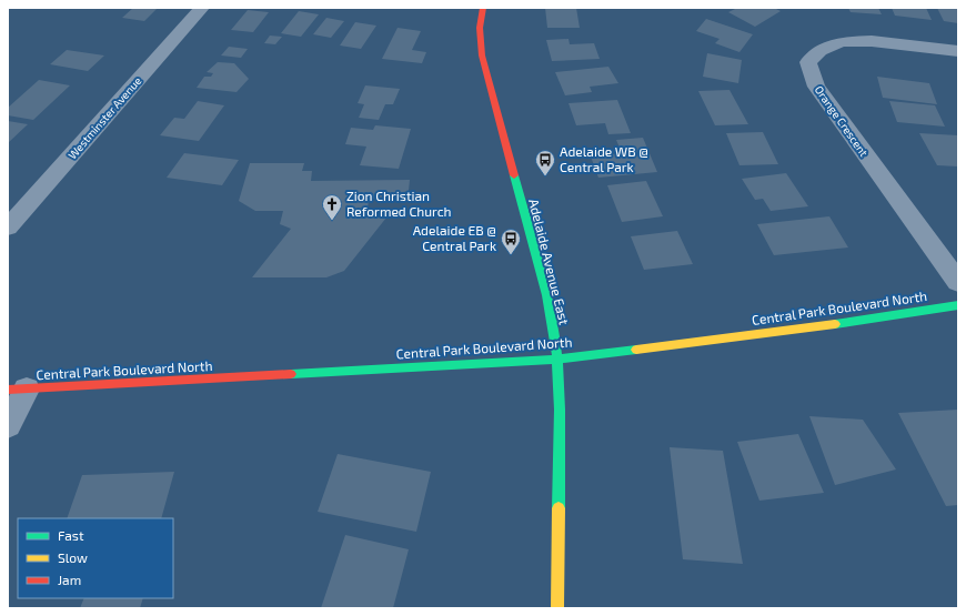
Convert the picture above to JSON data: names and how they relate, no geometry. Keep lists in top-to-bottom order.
{
  "streets": {
    "street": [
      "Westminster Avenue",
      "Orange Crescent",
      "Adelaide Avenue East",
      "Central Park Boulevard North"
    ]
  },
  "crossings": [
    ["Adelaide Avenue East", "Central Park Boulevard North"]
  ],
  "places": {
    "bus stop": ["Adelaide WB @ Central Park", "Adelaide EB @ Central Park"],
    "church": ["Zion Christian Reformed Church"]
  },
  "legend": ["Fast", "Slow", "Jam"]
}
